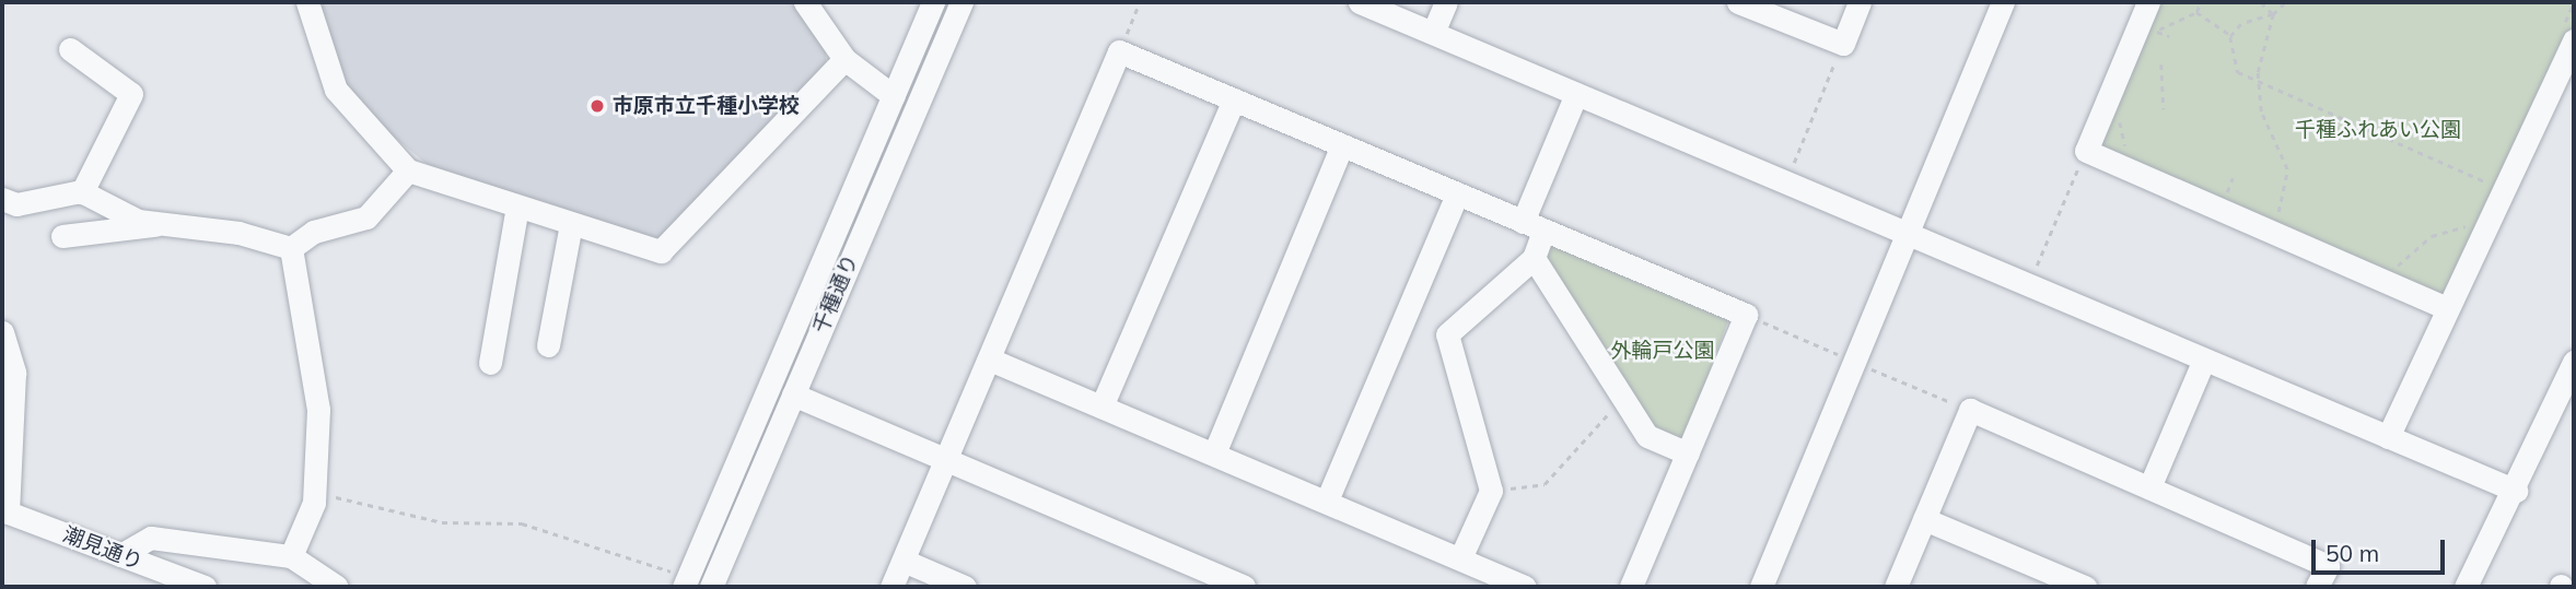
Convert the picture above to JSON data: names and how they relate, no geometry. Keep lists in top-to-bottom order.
{
  "streets": {
    "street": ["千種通り", "潮見通り"]
  },
  "parks": ["千種ふれあい公園", "外輪戸公園"],
  "places": ["市原市立千種小学校"],
  "scale_bar": "50 m"
}
